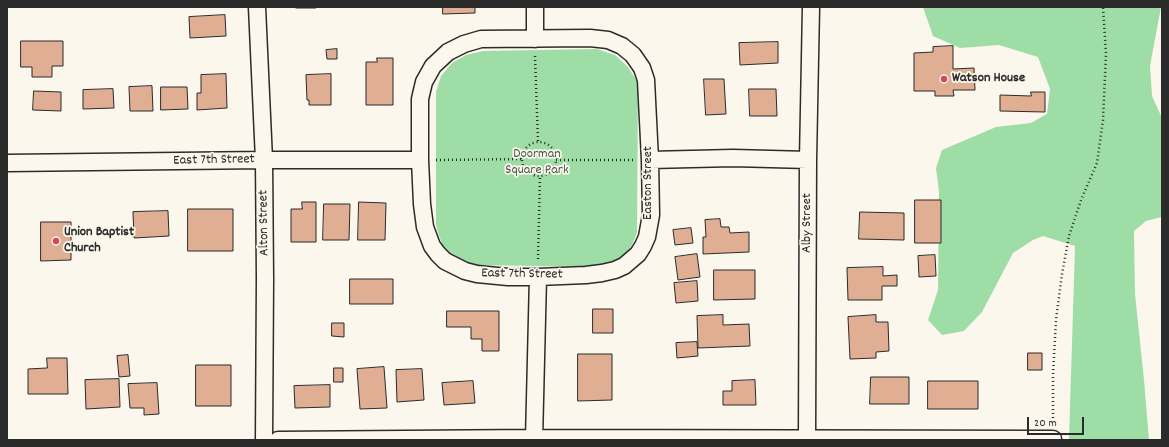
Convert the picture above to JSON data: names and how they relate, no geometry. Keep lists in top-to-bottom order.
{
  "streets": {
    "street": [
      "East 7th Street",
      "Easton Street",
      "Alton Street",
      "Alby Street"
    ]
  },
  "crossings": [
    ["East 7th Street", "Easton Street"],
    ["East 7th Street", "Alton Street"]
  ],
  "parks": ["Doorman Square Park"],
  "places": ["Watson House", "Union Baptist Church"],
  "scale_bar": "20 m"
}
